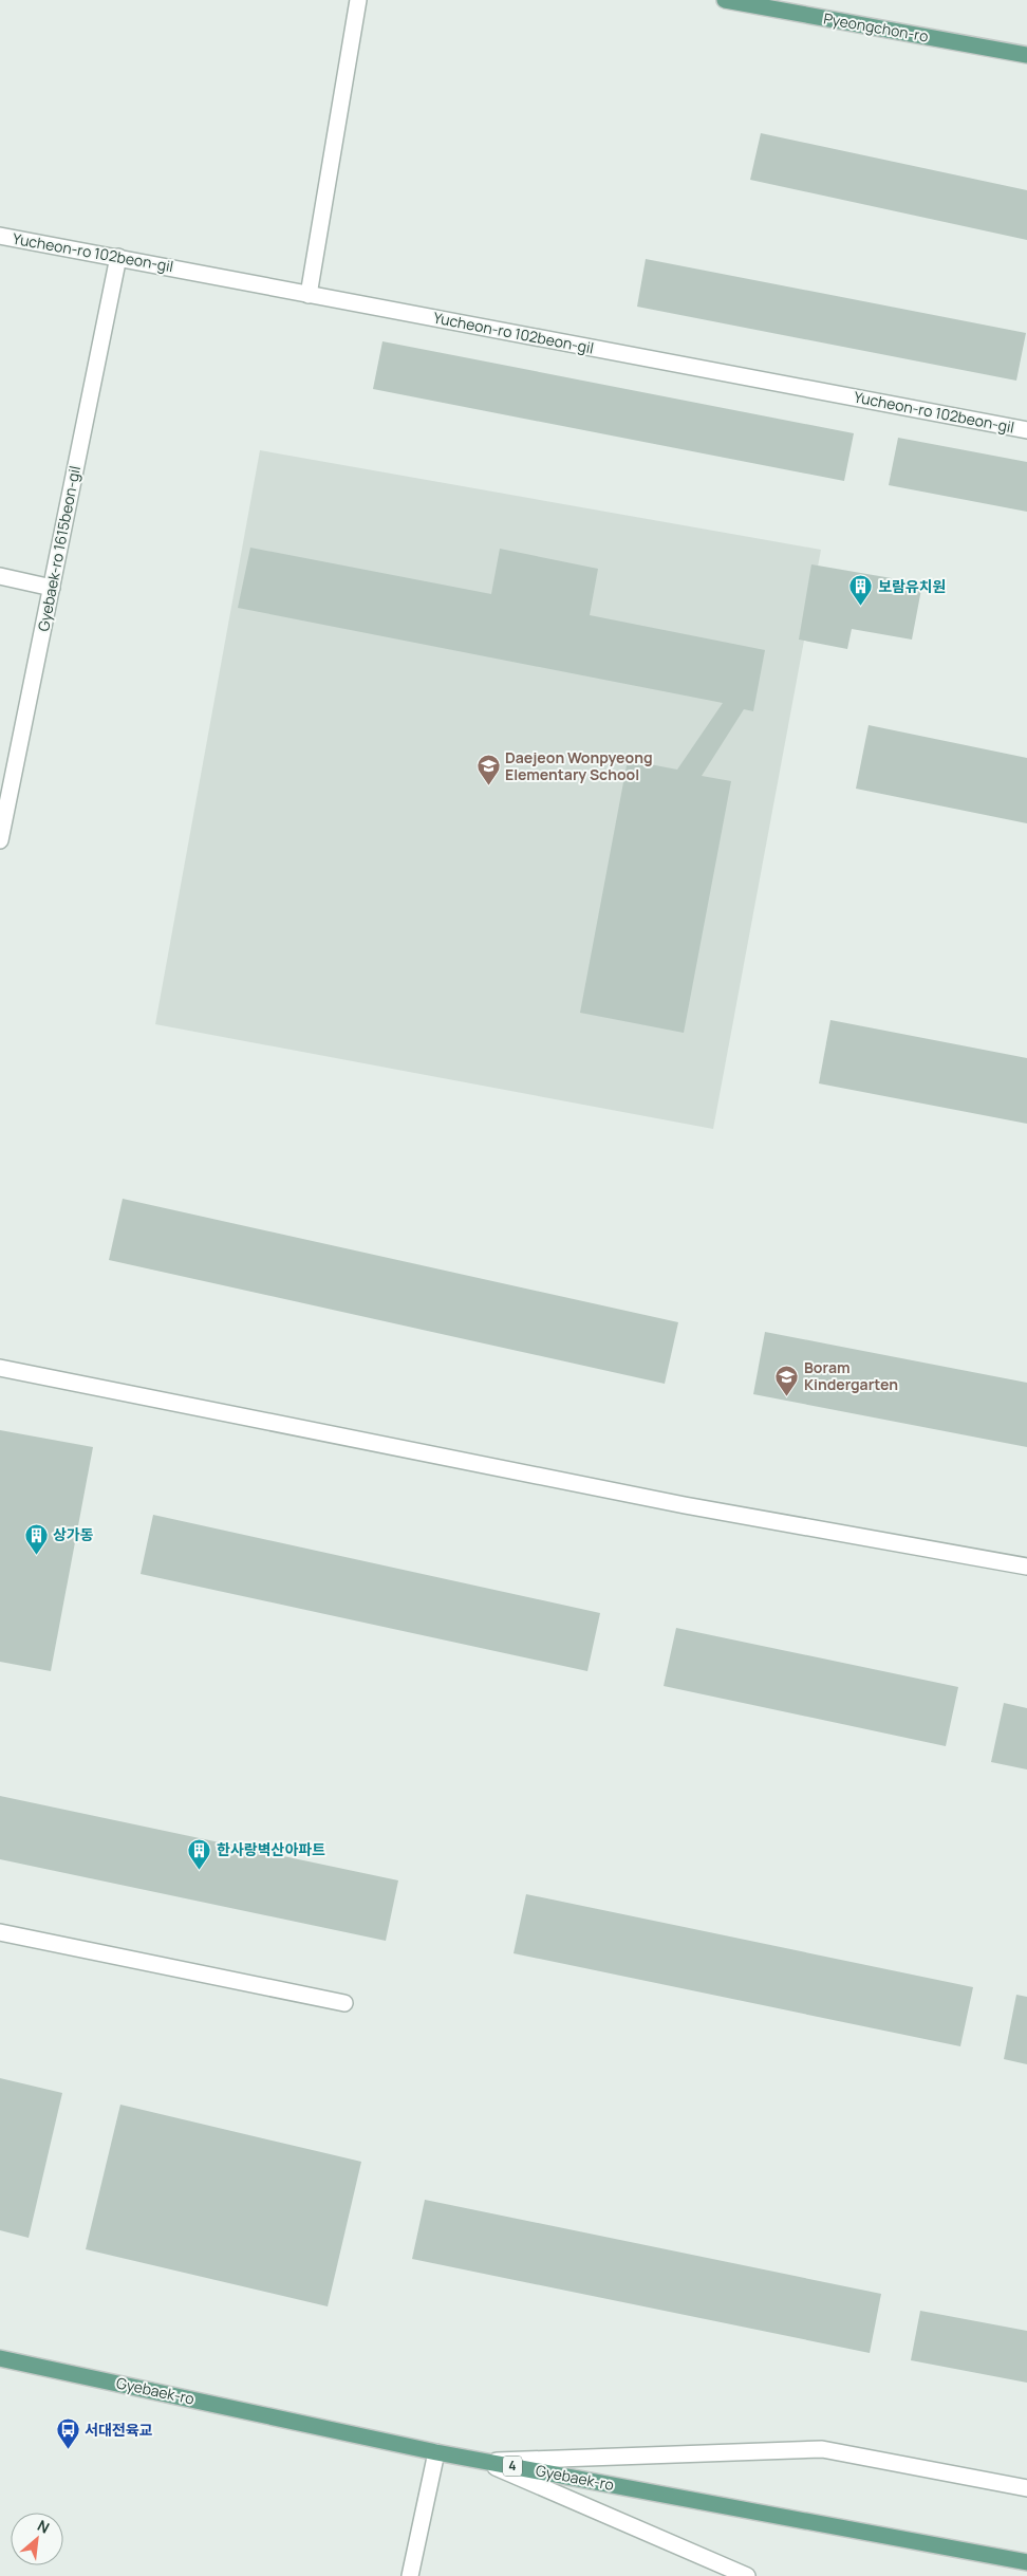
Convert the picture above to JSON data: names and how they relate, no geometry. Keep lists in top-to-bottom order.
{
  "streets": {
    "main road": ["Pyeongchon-ro", "Gyebaek-ro", "4"],
    "street": ["Yucheon-ro 102beon-gil", "Gyebaek-ro 1615beon-gil"]
  },
  "crossings": [
    ["Yucheon-ro 102beon-gil", "Gyebaek-ro 1615beon-gil"]
  ],
  "places": {
    "building": ["보람유치원", "상가동", "한사랑벽산아파트"],
    "school or university": ["Daejeon Wonpyeong Elementary School", "Boram Kindergarten"],
    "bus stop": ["서대전육교"]
  },
  "north": "top right"
}
